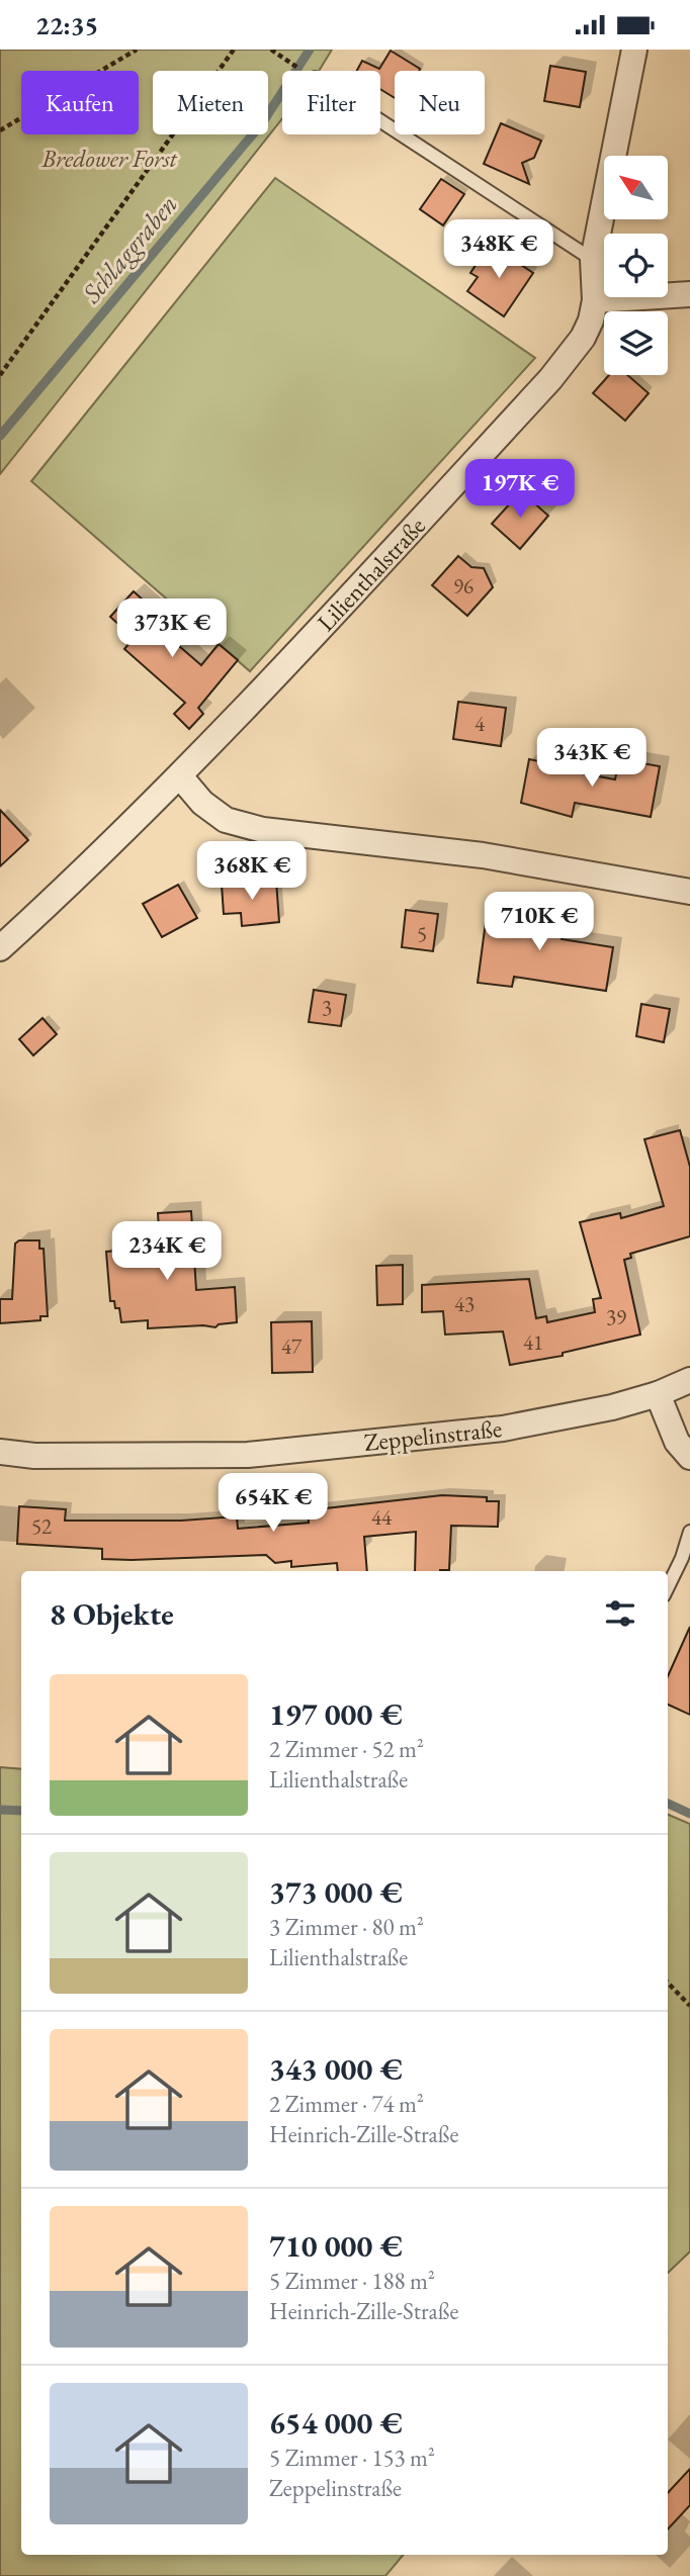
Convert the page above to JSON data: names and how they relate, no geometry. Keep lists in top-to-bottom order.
{
  "streets": {
    "street": ["Lilienthalstraße", "Zeppelinstraße"]
  },
  "water": ["Schlaggraben"],
  "parks": ["Bredower Forst"],
  "house_numbers": [
    "96",
    "4",
    "5",
    "3",
    "43",
    "39",
    "41",
    "47",
    "44",
    "52"
  ],
  "north": "top left",
  "page": {
    "status": "22:35",
    "chip": [
      "Kaufen",
      "Mieten",
      "Filter",
      "Neu"
    ],
    "price": [
      "348K €",
      "197K €",
      "373K €",
      "343K €",
      "368K €",
      "710K €",
      "234K €",
      "654K €"
    ],
    "heading": "8 Objekte",
    "list": [
      {
        "name": "197 000 €",
        "note": "2 Zimmer · 52 m² · Lilienthalstraße"
      },
      {
        "name": "373 000 €",
        "note": "3 Zimmer · 80 m² · Lilienthalstraße"
      },
      {
        "name": "343 000 €",
        "note": "2 Zimmer · 74 m² · Heinrich-Zille-Straße"
      },
      {
        "name": "710 000 €",
        "note": "5 Zimmer · 188 m² · Heinrich-Zille-Straße"
      },
      {
        "name": "654 000 €",
        "note": "5 Zimmer · 153 m² · Zeppelinstraße"
      }
    ]
  }
}
